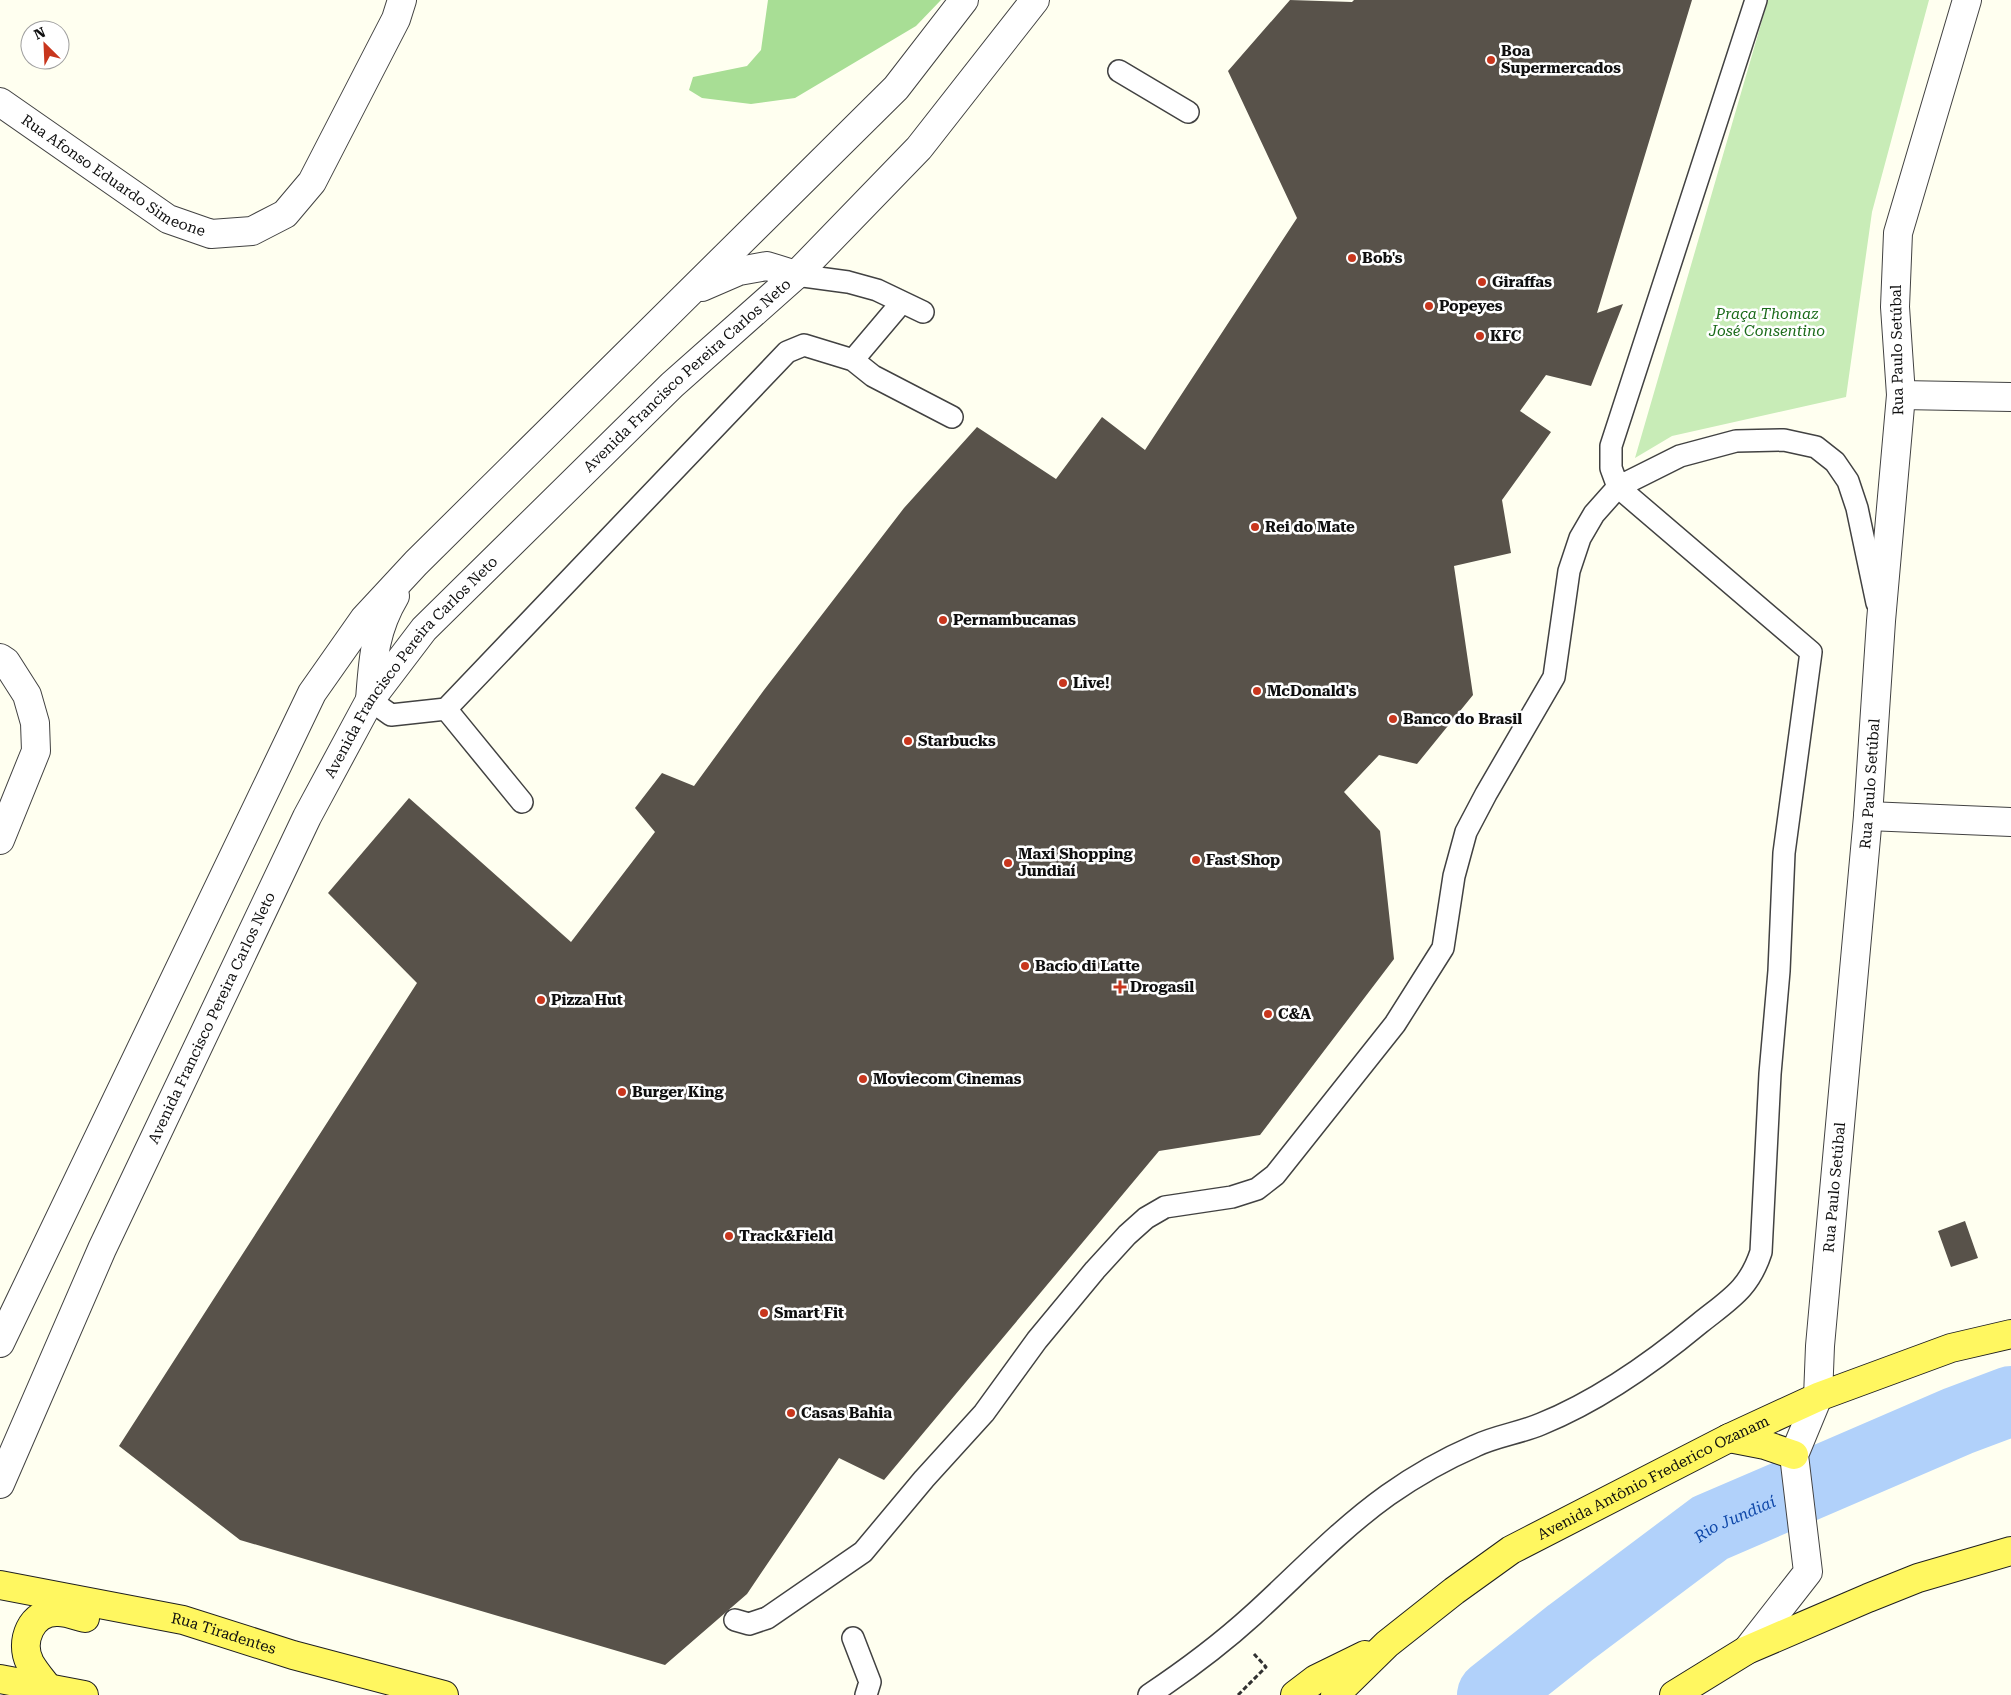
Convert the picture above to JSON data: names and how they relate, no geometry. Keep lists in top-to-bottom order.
{
  "streets": {
    "main road": ["Avenida Antônio Frederico Ozanam", "Rua Tiradentes"],
    "street": ["Rua Afonso Eduardo Simeone", "Rua Paulo Setúbal", "Avenida Francisco Pereira Carlos Neto"]
  },
  "crossings": [
    ["Rua Paulo Setúbal", "Avenida Antônio Frederico Ozanam"]
  ],
  "water": ["Rio Jundiaí"],
  "parks": ["Praça Thomaz José Consentino"],
  "places": {
    "other": [
      "Boa Supermercados",
      "Bob's",
      "Giraffas",
      "Popeyes",
      "KFC",
      "Rei do Mate",
      "Pernambucanas",
      "Live!",
      "McDonald's",
      "Banco do Brasil",
      "Starbucks",
      "Fast Shop",
      "Maxi Shopping Jundiaí",
      "Bacio di Latte",
      "Pizza Hut",
      "C&A",
      "Moviecom Cinemas",
      "Burger King",
      "Track&Field",
      "Smart Fit",
      "Casas Bahia"
    ],
    "health": ["Drogasil"]
  },
  "north": "top left"
}
